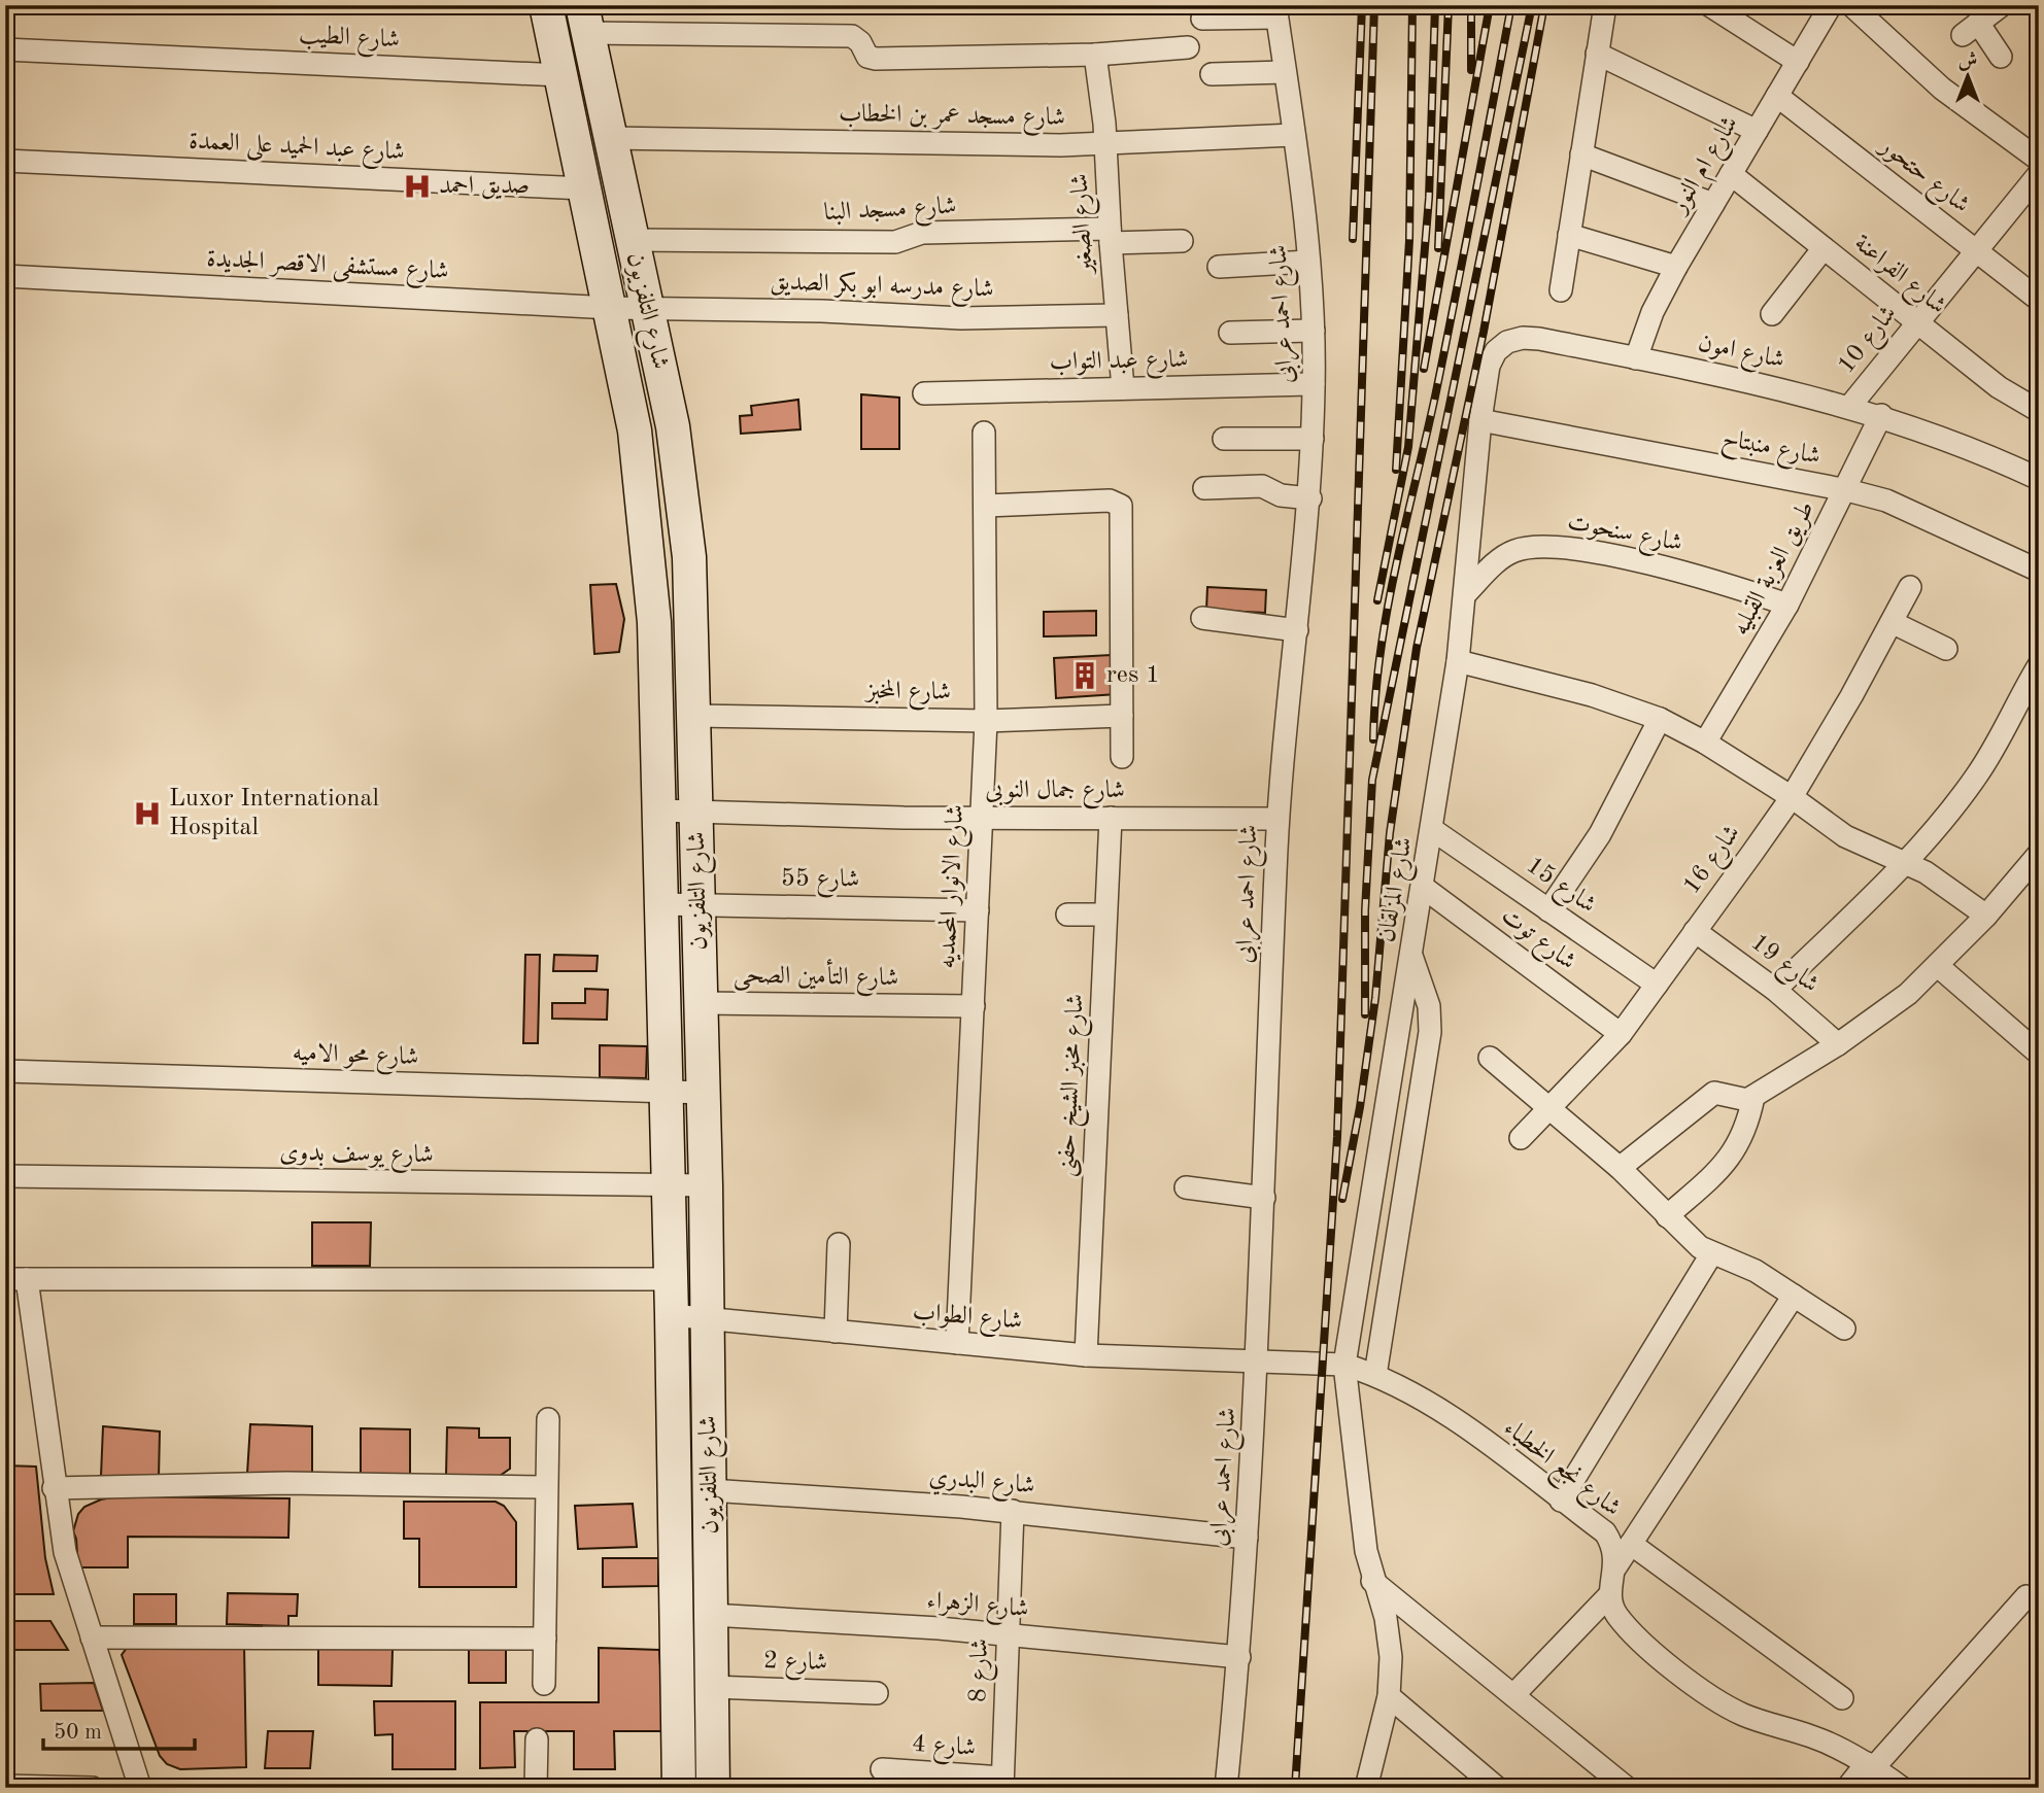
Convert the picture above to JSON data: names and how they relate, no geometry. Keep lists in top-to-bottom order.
{
  "streets": {
    "main road": ["شارع التلفزيون"],
    "street": [
      "شارع الطيب",
      "شارع مسجد عمر بن الخطاب",
      "شارع عبد الحميد على العمدة",
      "شارع ام النور",
      "شارع حتحور",
      "شارع مسجد البنا",
      "شارع الصغير",
      "شارع مستشفى الاقصر الجديدة",
      "شارع الفراعنة",
      "شارع مدرسه ابو بكر الصديق",
      "شارع احمد عرابى",
      "شارع 10",
      "شارع امون",
      "شارع عبد التواب",
      "شارع منبتاح",
      "شارع سنحوت",
      "طريق العزبة القبليه",
      "شارع المخبز",
      "شارع جمال النوبى",
      "شارع 16",
      "شارع 55",
      "شارع 15",
      "شارع الانوار المحمديه",
      "شارع المزلقان",
      "شارع توت",
      "شارع 19",
      "شارع التأمين الصحى",
      "شارع محو الاميه",
      "شارع مخبز الشيخ حفنى",
      "شارع يوسف بدوى",
      "شارع الطواب",
      "شارع نجع الخطباء",
      "شارع البدري",
      "شارع الزهراء",
      "شارع 2",
      "شارع 8",
      "شارع 4"
    ]
  },
  "crossings": [
    ["شارع الطيب", "شارع التلفزيون"],
    ["شارع مسجد عمر بن الخطاب", "شارع الصغير"],
    ["شارع مسجد عمر بن الخطاب", "شارع التلفزيون"],
    ["شارع مسجد عمر بن الخطاب", "شارع احمد عرابى"],
    ["شارع عبد الحميد على العمدة", "شارع التلفزيون"],
    ["شارع ام النور", "شارع حتحور"],
    ["شارع ام النور", "شارع الفراعنة"],
    ["شارع ام النور", "شارع امون"],
    ["شارع حتحور", "شارع 10"],
    ["شارع مسجد البنا", "شارع الصغير"],
    ["شارع مسجد البنا", "شارع التلفزيون"],
    ["شارع الصغير", "شارع مدرسه ابو بكر الصديق"],
    ["شارع الصغير", "شارع عبد التواب"],
    ["شارع مستشفى الاقصر الجديدة", "شارع مدرسه ابو بكر الصديق"],
    ["شارع مستشفى الاقصر الجديدة", "شارع التلفزيون"],
    ["شارع الفراعنة", "شارع 10"],
    ["شارع مدرسه ابو بكر الصديق", "شارع التلفزيون"],
    ["شارع التلفزيون", "شارع المخبز"],
    ["شارع التلفزيون", "شارع جمال النوبى"],
    ["شارع التلفزيون", "شارع 55"],
    ["شارع التلفزيون", "شارع التأمين الصحى"],
    ["شارع التلفزيون", "شارع محو الاميه"],
    ["شارع التلفزيون", "شارع يوسف بدوى"],
    ["شارع التلفزيون", "شارع الطواب"],
    ["شارع التلفزيون", "شارع البدري"],
    ["شارع التلفزيون", "شارع الزهراء"],
    ["شارع التلفزيون", "شارع 2"],
    ["شارع احمد عرابى", "شارع عبد التواب"],
    ["شارع احمد عرابى", "شارع جمال النوبى"],
    ["شارع احمد عرابى", "شارع الطواب"],
    ["شارع احمد عرابى", "شارع نجع الخطباء"],
    ["شارع احمد عرابى", "شارع البدري"],
    ["شارع احمد عرابى", "شارع الزهراء"],
    ["شارع 10", "شارع امون"],
    ["شارع امون", "شارع منبتاح"],
    ["شارع امون", "طريق العزبة القبليه"],
    ["شارع امون", "شارع المزلقان"],
    ["شارع منبتاح", "طريق العزبة القبليه"],
    ["شارع منبتاح", "شارع المزلقان"],
    ["شارع سنحوت", "طريق العزبة القبليه"],
    ["شارع سنحوت", "شارع المزلقان"],
    ["شارع المخبز", "شارع الانوار المحمديه"],
    ["شارع جمال النوبى", "شارع الانوار المحمديه"],
    ["شارع جمال النوبى", "شارع مخبز الشيخ حفنى"],
    ["شارع 16", "شارع 15"],
    ["شارع 16", "شارع توت"],
    ["شارع 16", "شارع 19"],
    ["شارع 55", "شارع الانوار المحمديه"],
    ["شارع 15", "شارع المزلقان"],
    ["شارع الانوار المحمديه", "شارع التأمين الصحى"],
    ["شارع الانوار المحمديه", "شارع الطواب"],
    ["شارع المزلقان", "شارع توت"],
    ["شارع المزلقان", "شارع نجع الخطباء"],
    ["شارع مخبز الشيخ حفنى", "شارع الطواب"],
    ["شارع الطواب", "شارع نجع الخطباء"],
    ["شارع البدري", "شارع 8"],
    ["شارع الزهراء", "شارع 8"],
    ["شارع 8", "شارع 4"]
  ],
  "places": {
    "hospital": ["صديق احمد", "Luxor International Hospital"],
    "building": ["res 1"]
  },
  "scale_bar": "50 m",
  "north": "top"
}
